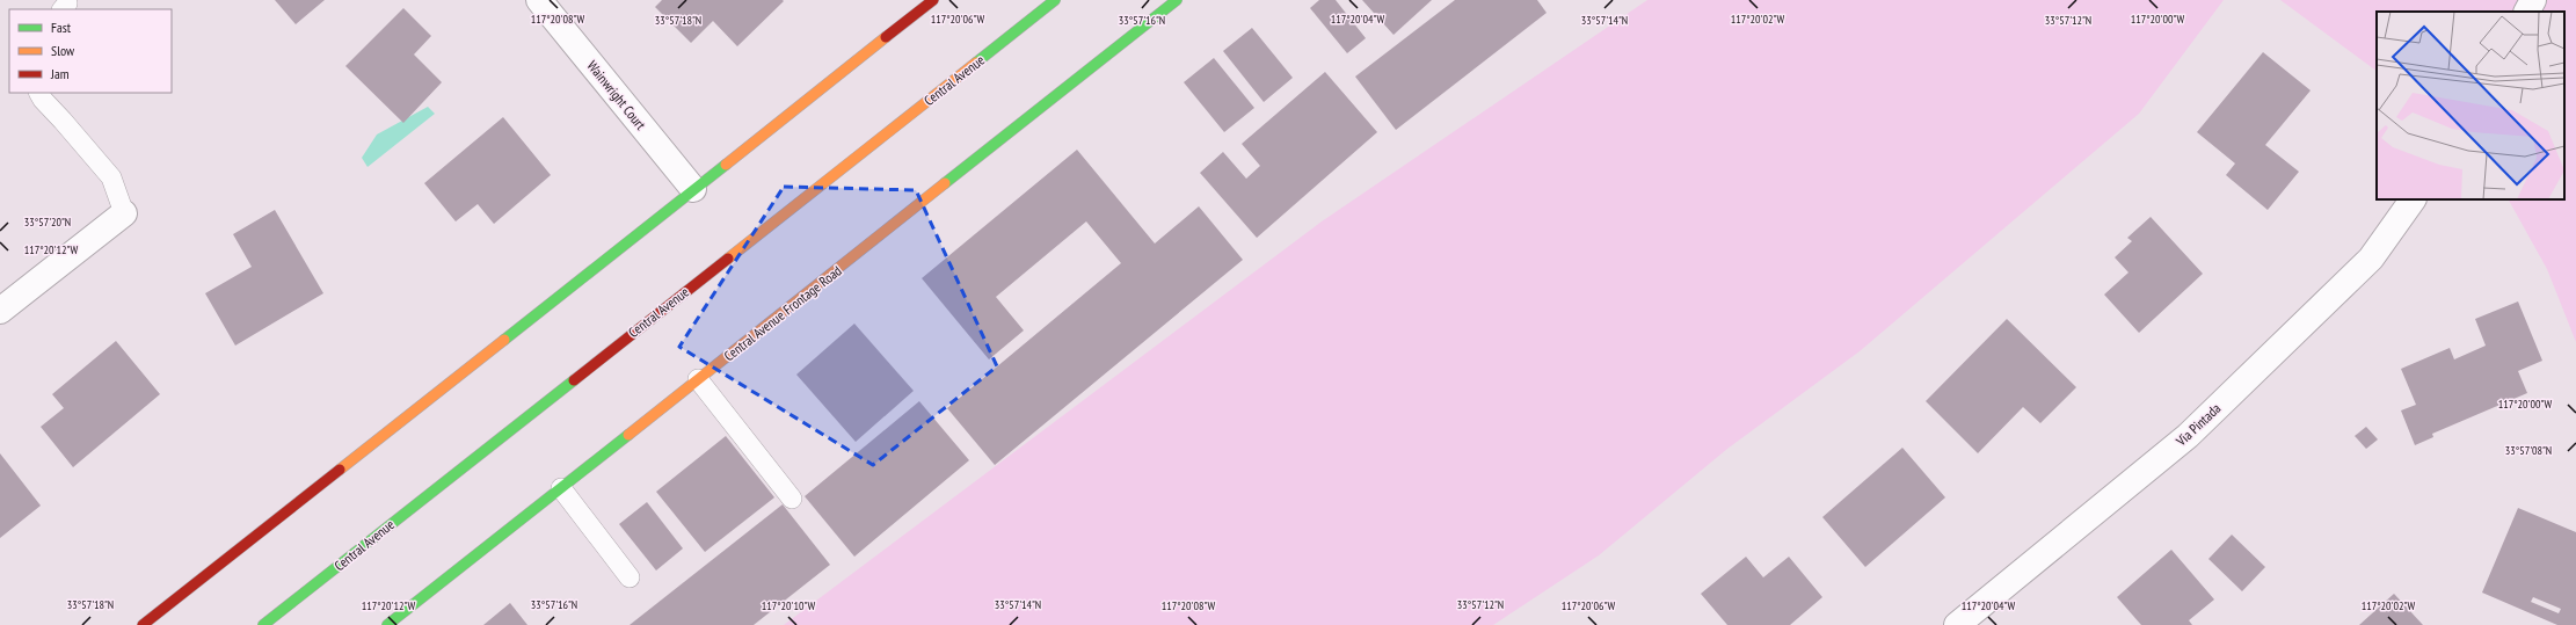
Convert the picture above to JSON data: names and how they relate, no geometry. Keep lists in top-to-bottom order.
{
  "streets": {
    "main road": ["Central Avenue", "Central Avenue Frontage Road"],
    "street": ["Wainwright Court", "Via Pintada"]
  },
  "legend": ["Fast", "Slow", "Jam"],
  "coordinates": [
    "117°20'08\"W",
    "117°20'06\"W",
    "117°20'04\"W",
    "117°20'02\"W",
    "117°20'00\"W",
    "33°57'18\"N",
    "33°57'16\"N",
    "33°57'14\"N",
    "33°57'12\"N",
    "33°57'20\"N",
    "117°20'12\"W",
    "33°57'08\"N",
    "117°20'10\"W"
  ]
}
